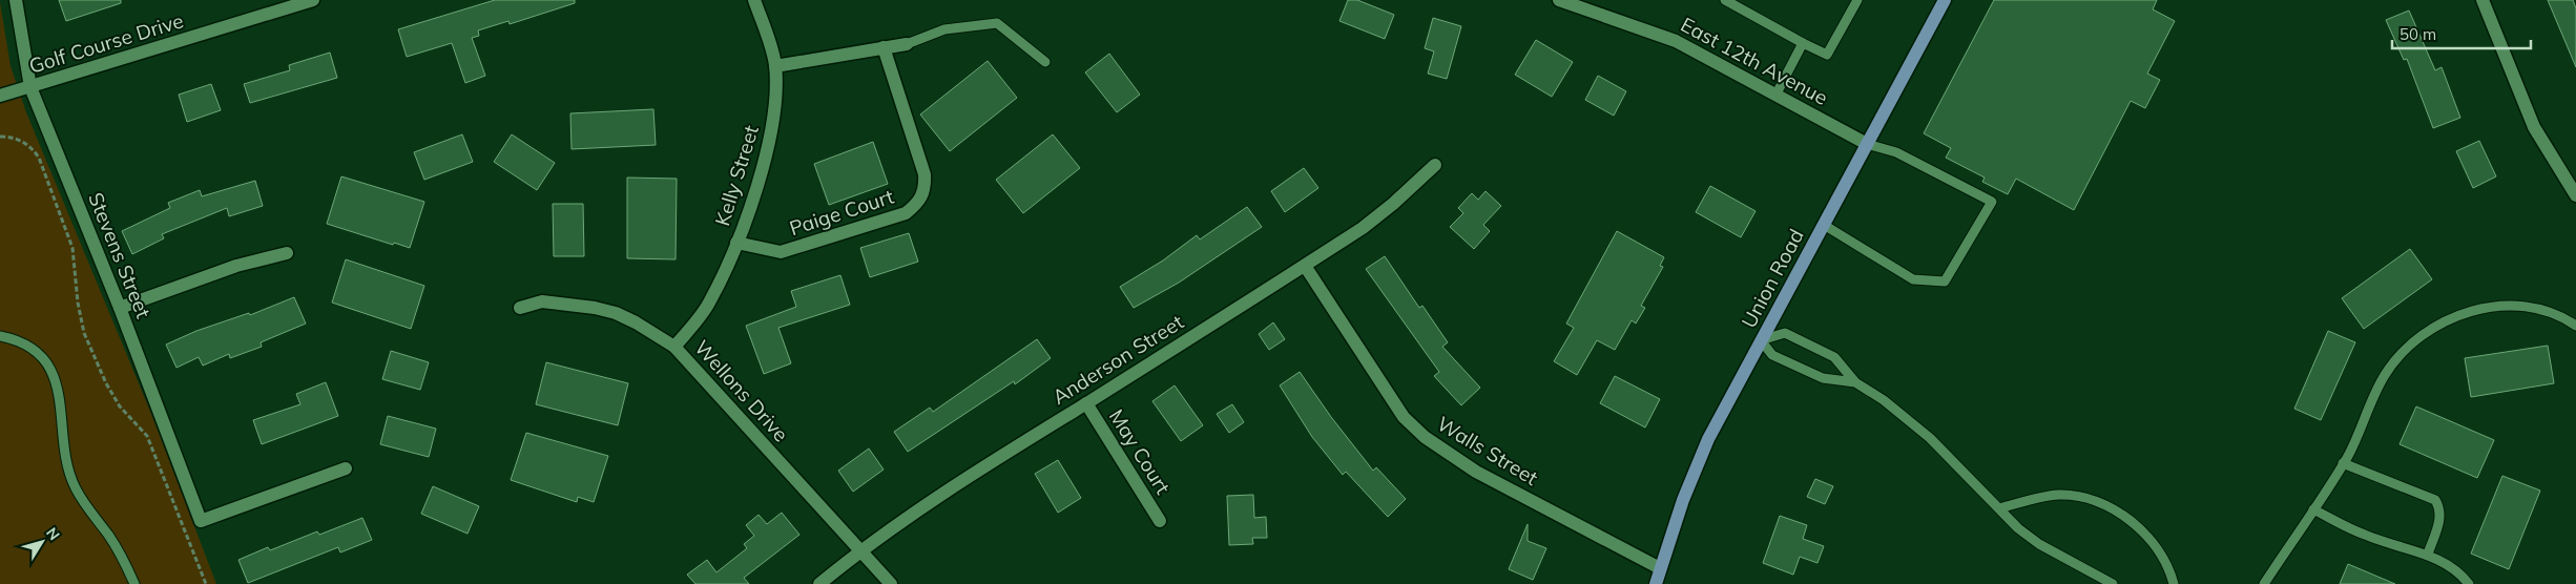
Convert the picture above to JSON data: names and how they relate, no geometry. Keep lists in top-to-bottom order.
{
  "streets": {
    "main road": ["Union Road"],
    "street": [
      "Golf Course Drive",
      "East 12th Avenue",
      "Kelly Street",
      "Paige Court",
      "Stevens Street",
      "Anderson Street",
      "Wellons Drive",
      "Walls Street",
      "May Court"
    ]
  },
  "crossings": [
    ["Golf Course Drive", "Stevens Street"],
    ["East 12th Avenue", "Union Road"],
    ["Kelly Street", "Paige Court"],
    ["Kelly Street", "Wellons Drive"],
    ["Union Road", "Walls Street"],
    ["Anderson Street", "Wellons Drive"],
    ["Anderson Street", "Walls Street"],
    ["Anderson Street", "May Court"]
  ],
  "scale_bar": "50 m",
  "north": "top right"
}
